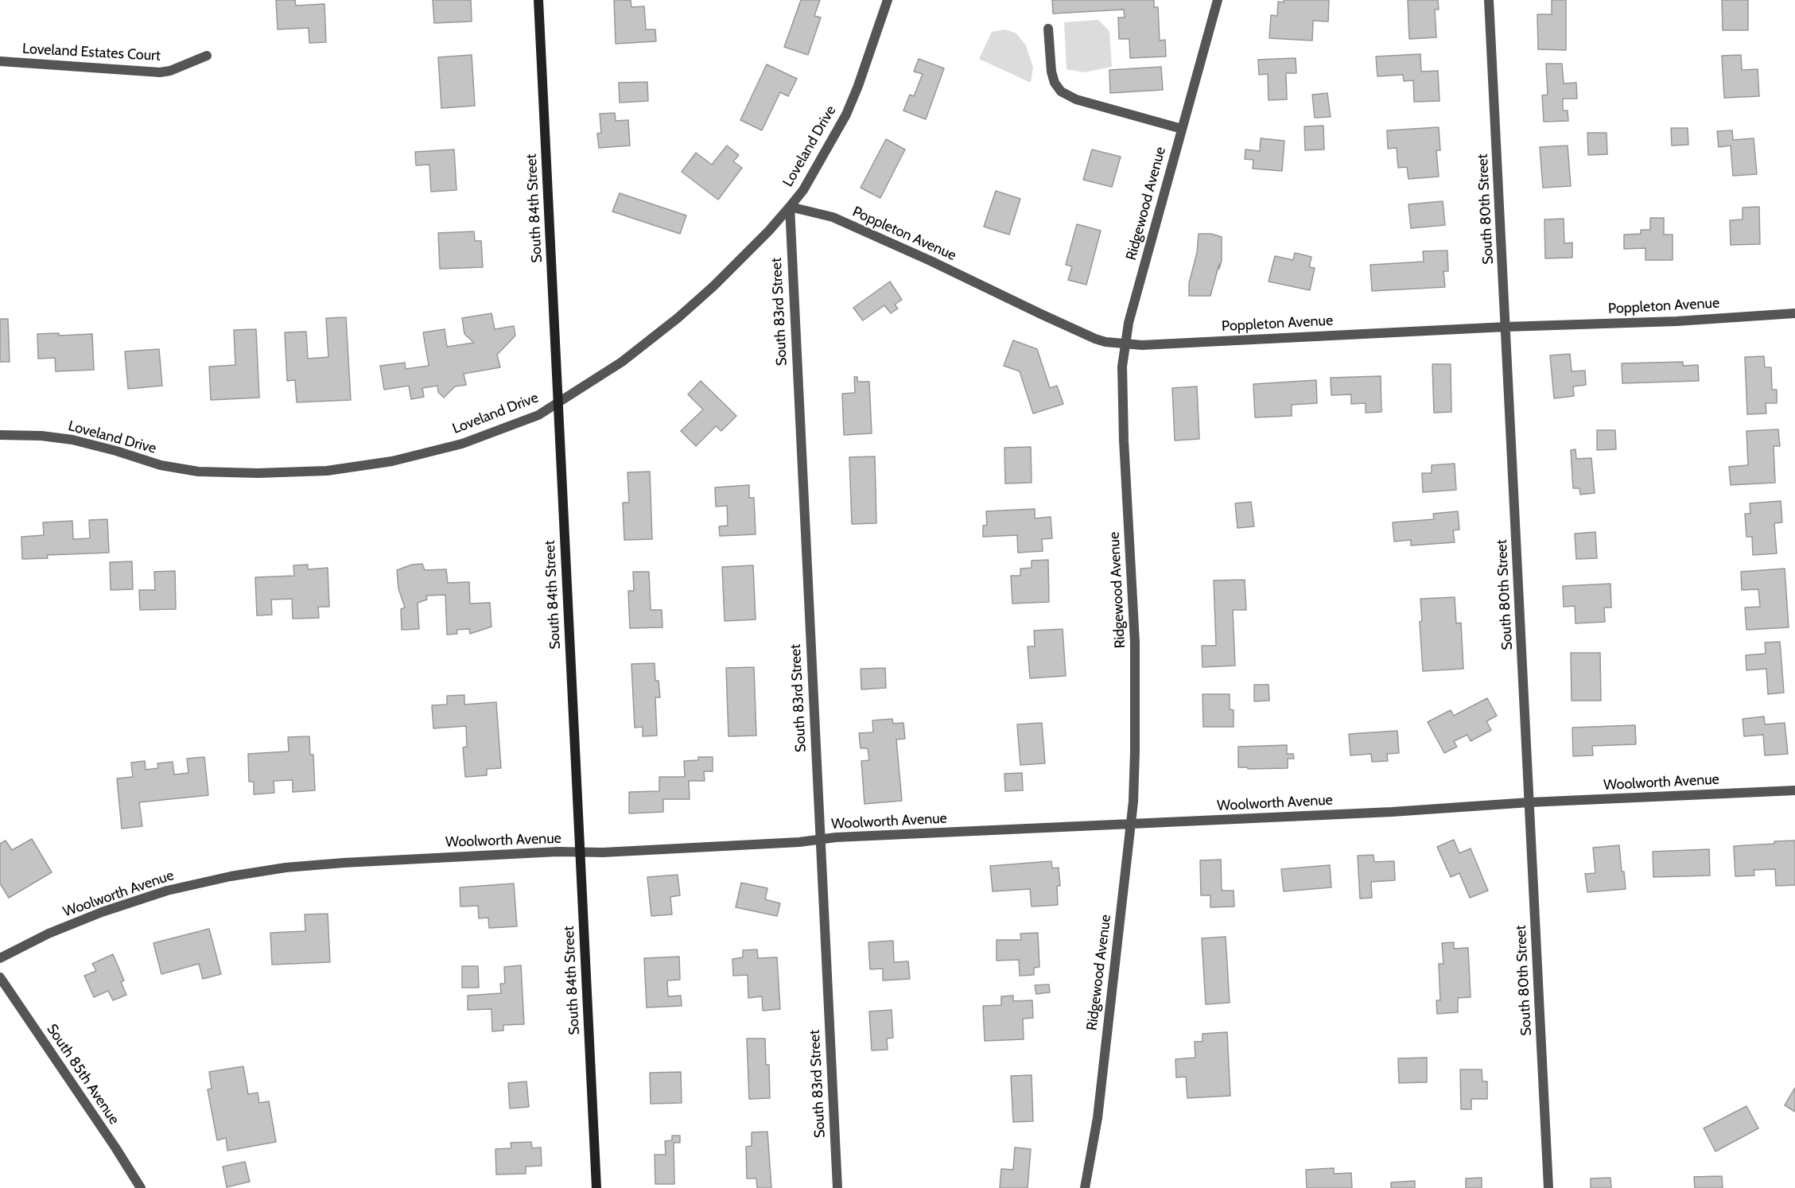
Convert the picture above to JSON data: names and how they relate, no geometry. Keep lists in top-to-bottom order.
{
  "streets": {
    "main road": ["South 84th Street"],
    "street": [
      "Loveland Estates Court",
      "Loveland Drive",
      "Ridgewood Avenue",
      "South 80th Street",
      "Poppleton Avenue",
      "South 83rd Street",
      "Woolworth Avenue",
      "South 85th Avenue"
    ]
  },
  "crossings": [
    ["Loveland Drive", "South 84th Street"],
    ["Loveland Drive", "Poppleton Avenue"],
    ["Loveland Drive", "South 83rd Street"],
    ["Ridgewood Avenue", "Poppleton Avenue"],
    ["Ridgewood Avenue", "Woolworth Avenue"],
    ["South 84th Street", "Woolworth Avenue"],
    ["South 80th Street", "Poppleton Avenue"],
    ["South 80th Street", "Woolworth Avenue"],
    ["Poppleton Avenue", "South 83rd Street"],
    ["South 83rd Street", "Woolworth Avenue"]
  ]
}
